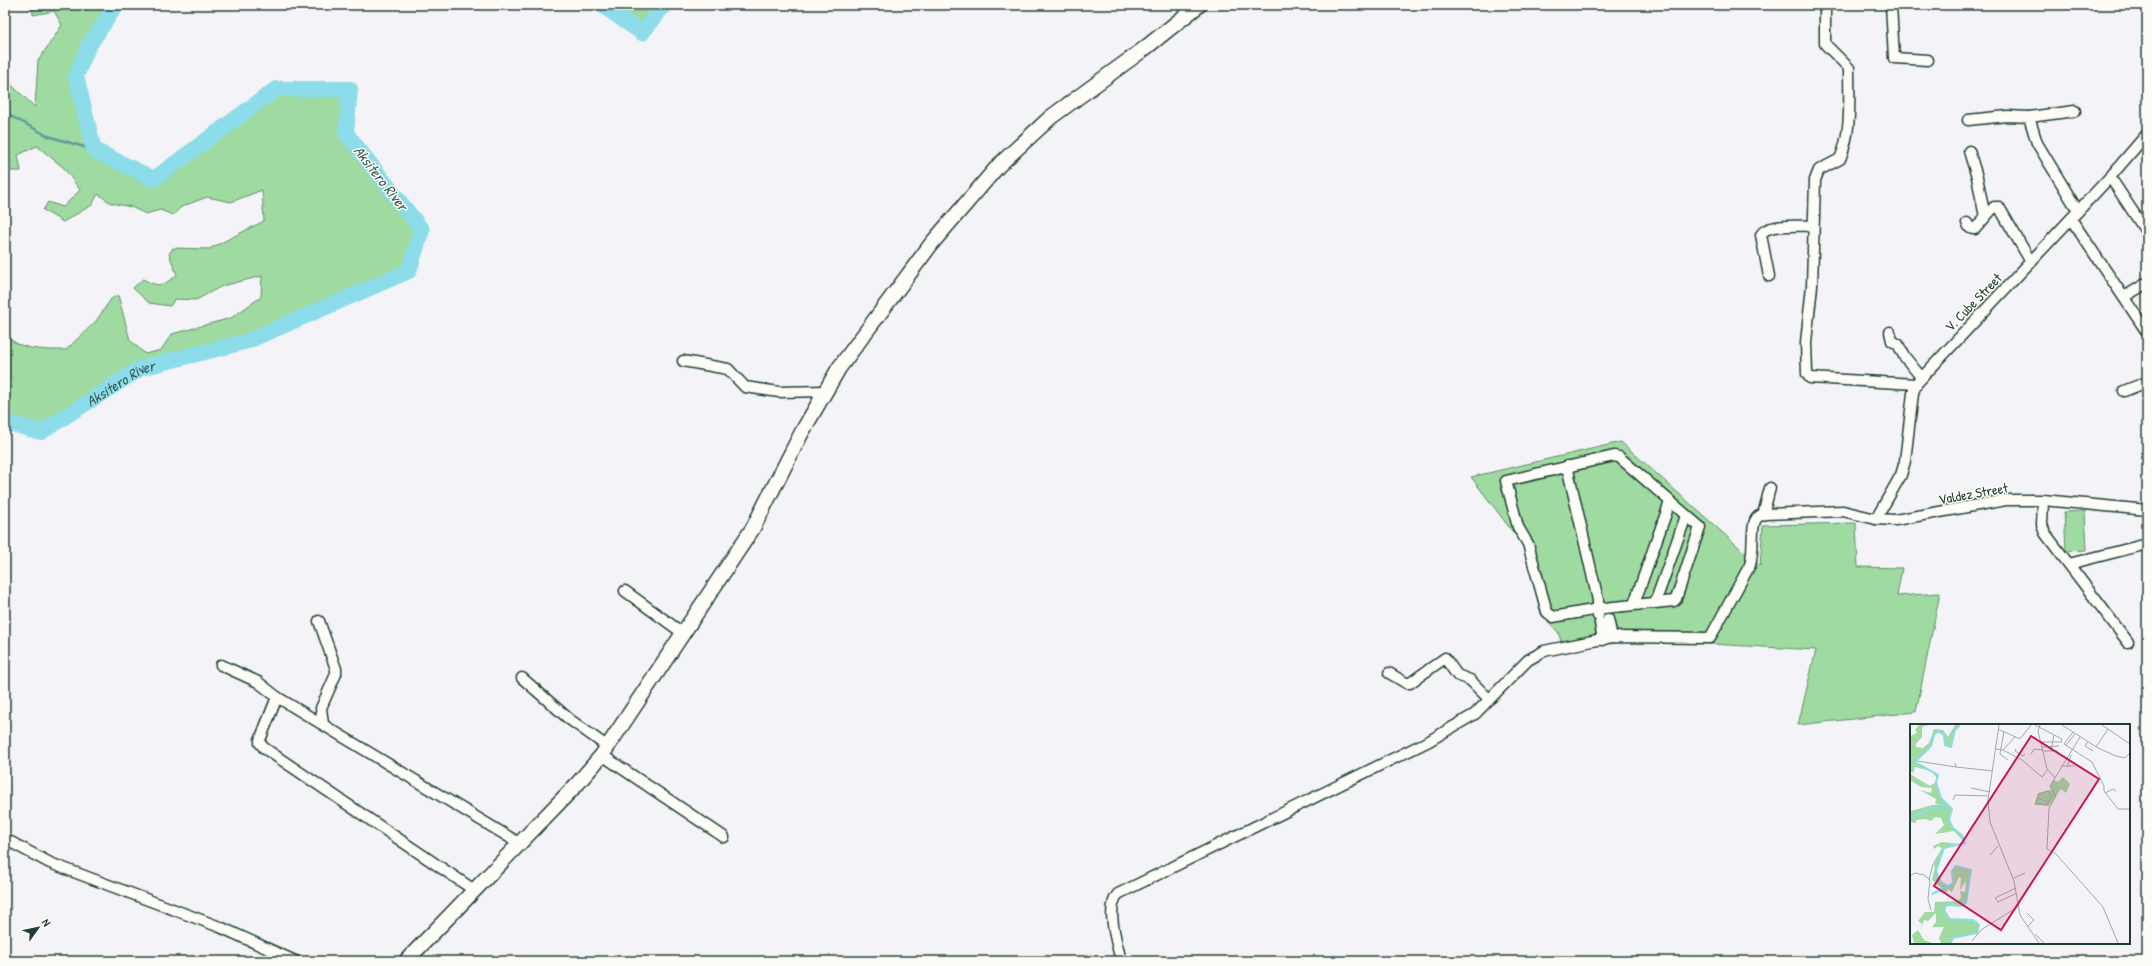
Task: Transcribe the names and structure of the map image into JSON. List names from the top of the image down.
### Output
{
  "streets": {
    "street": ["V. Cube Street", "Valdez Street"]
  },
  "water": ["Aksitero River"],
  "north": "top right"
}
